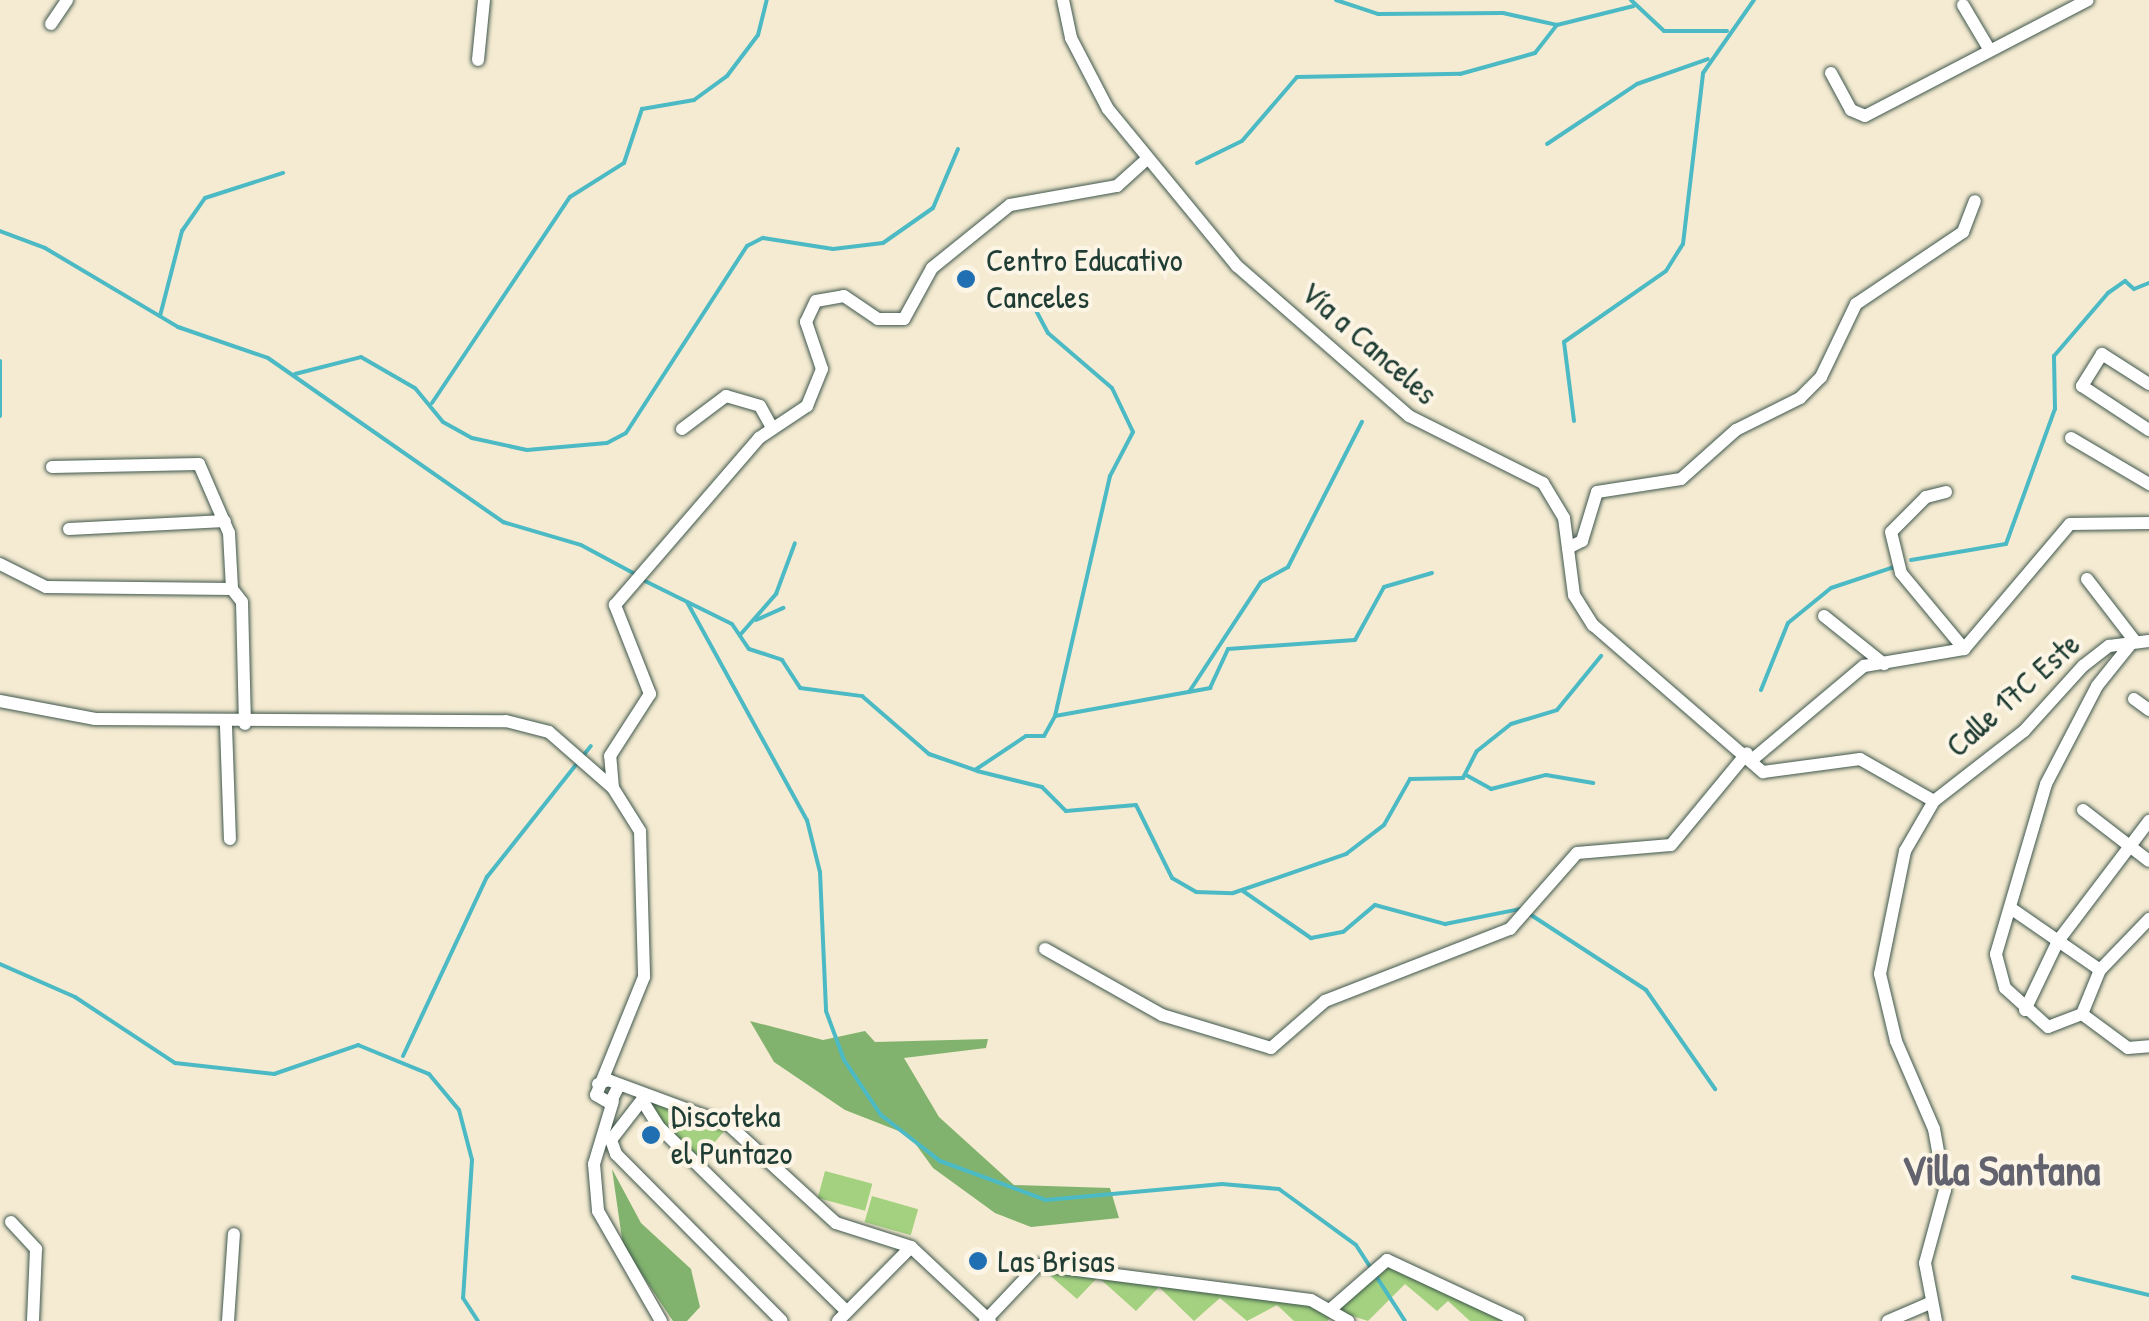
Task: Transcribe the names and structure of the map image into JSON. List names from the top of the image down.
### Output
{
  "streets": {
    "street": ["Vía a Canceles", "Calle 17C Este"]
  },
  "districts": ["Villa Santana"],
  "places": ["Centro Educativo Canceles", "Discoteka el Puntazo", "Las Brisas"]
}
